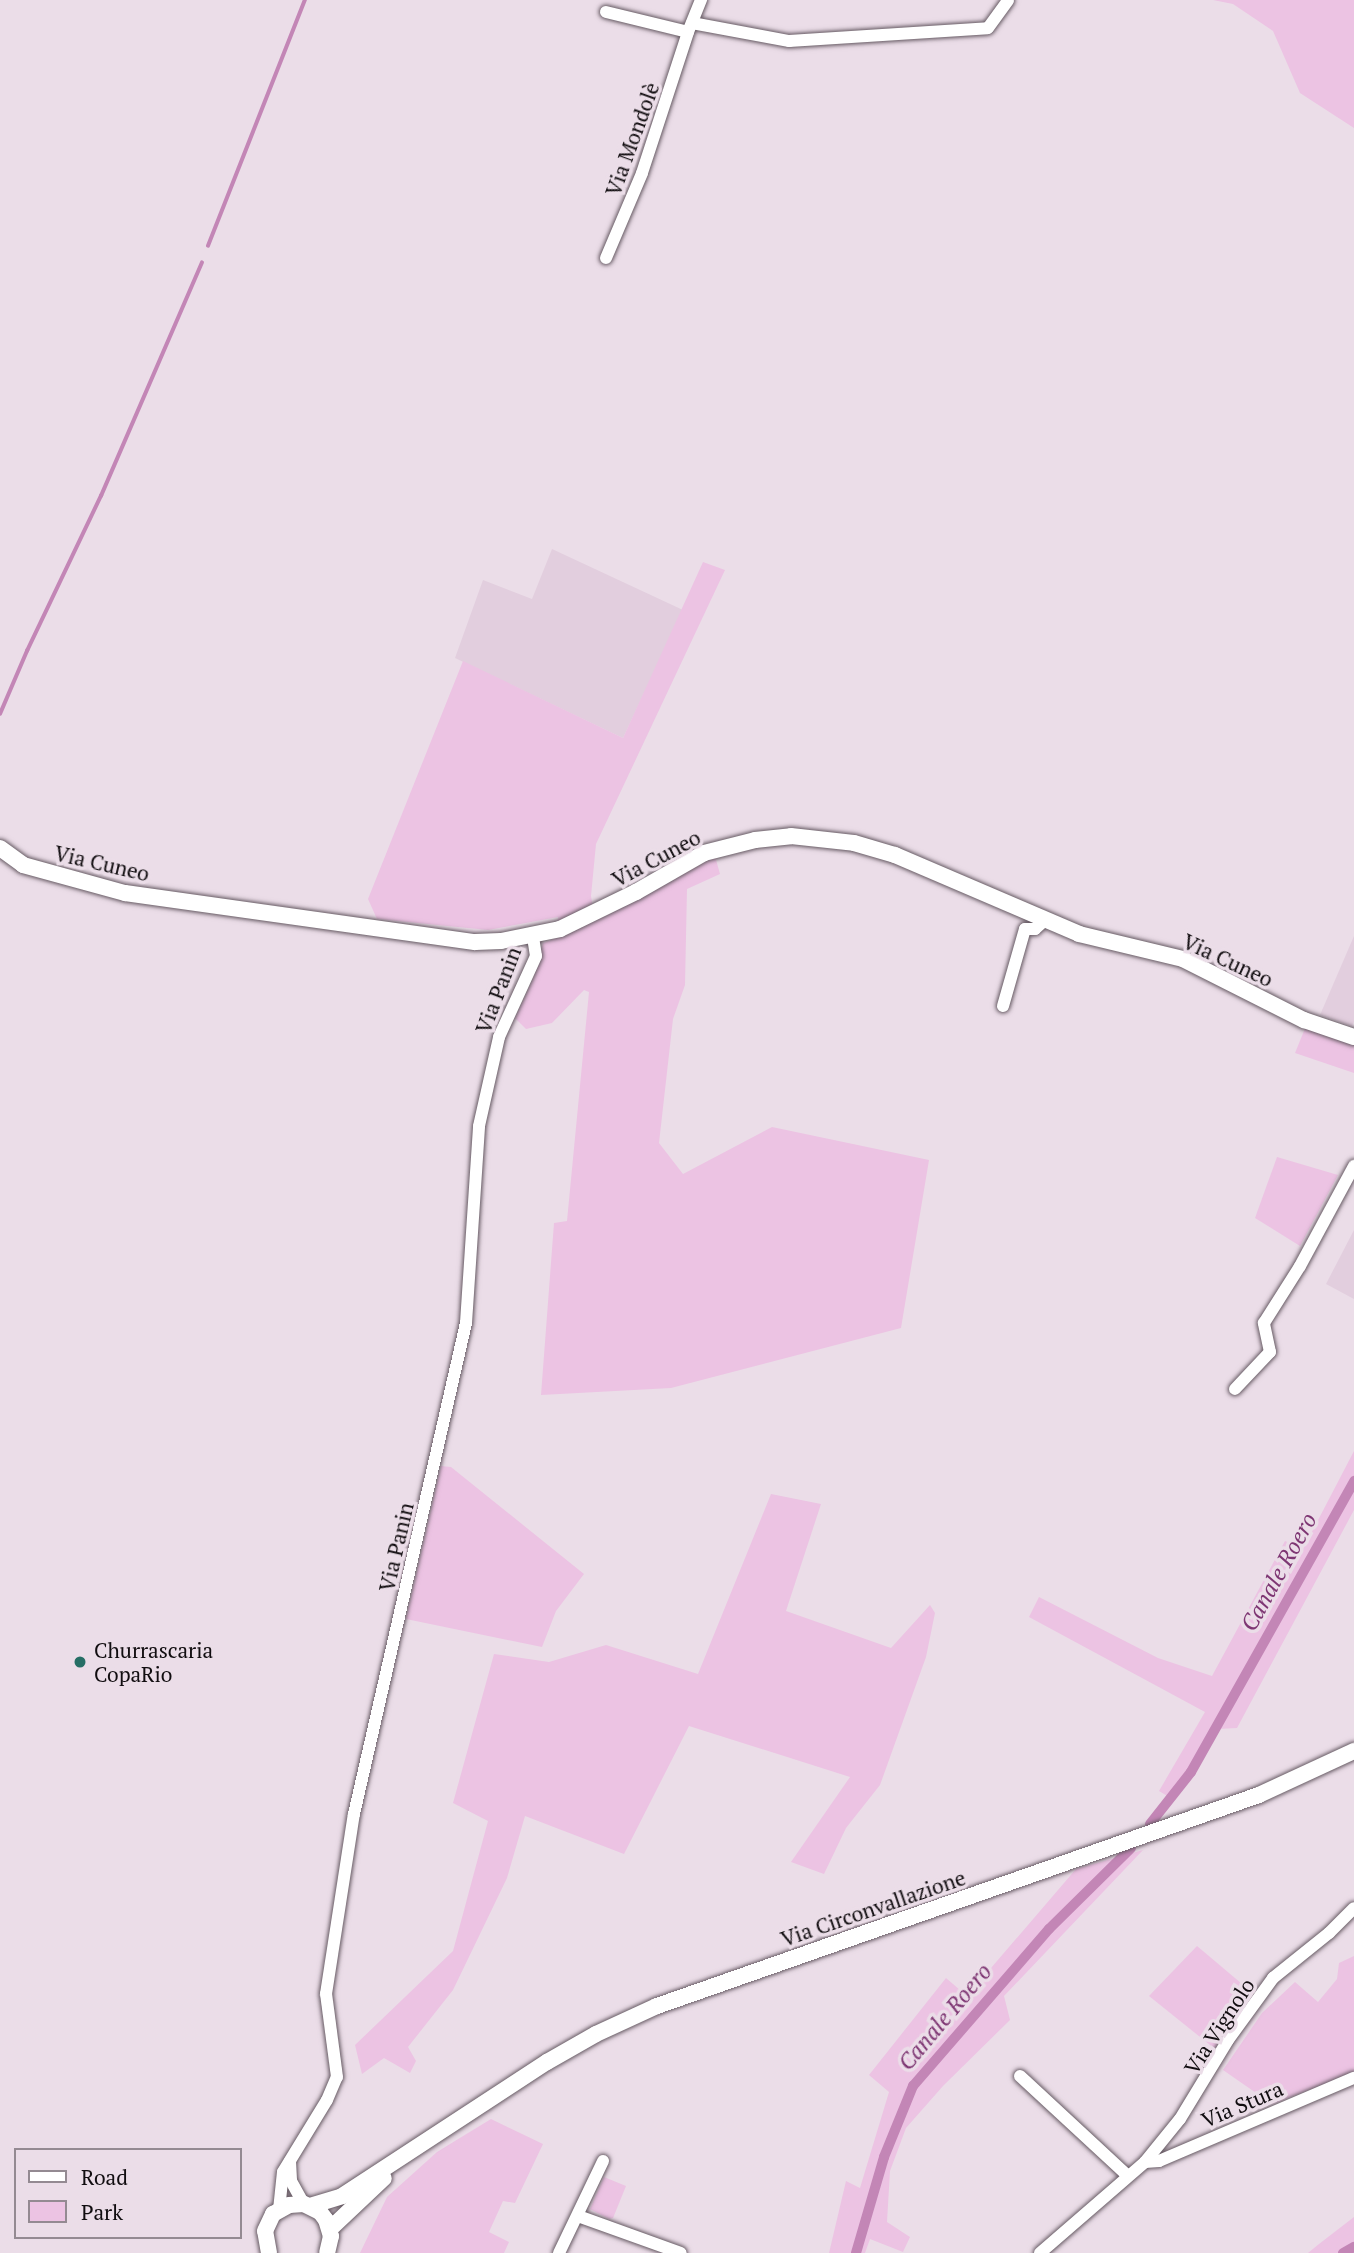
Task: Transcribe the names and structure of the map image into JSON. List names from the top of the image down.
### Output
{
  "streets": {
    "street": [
      "Via Mondolè",
      "Via Cuneo",
      "Via Panin",
      "Via Circonvallazione",
      "Via Vignolo",
      "Via Stura"
    ]
  },
  "crossings": [
    ["Via Cuneo", "Via Panin"],
    ["Via Panin", "Via Circonvallazione"],
    ["Via Vignolo", "Via Stura"]
  ],
  "water": ["Canale Roero"],
  "places": ["Churrascaria CopaRio"],
  "legend": ["Road", "Park"]
}
